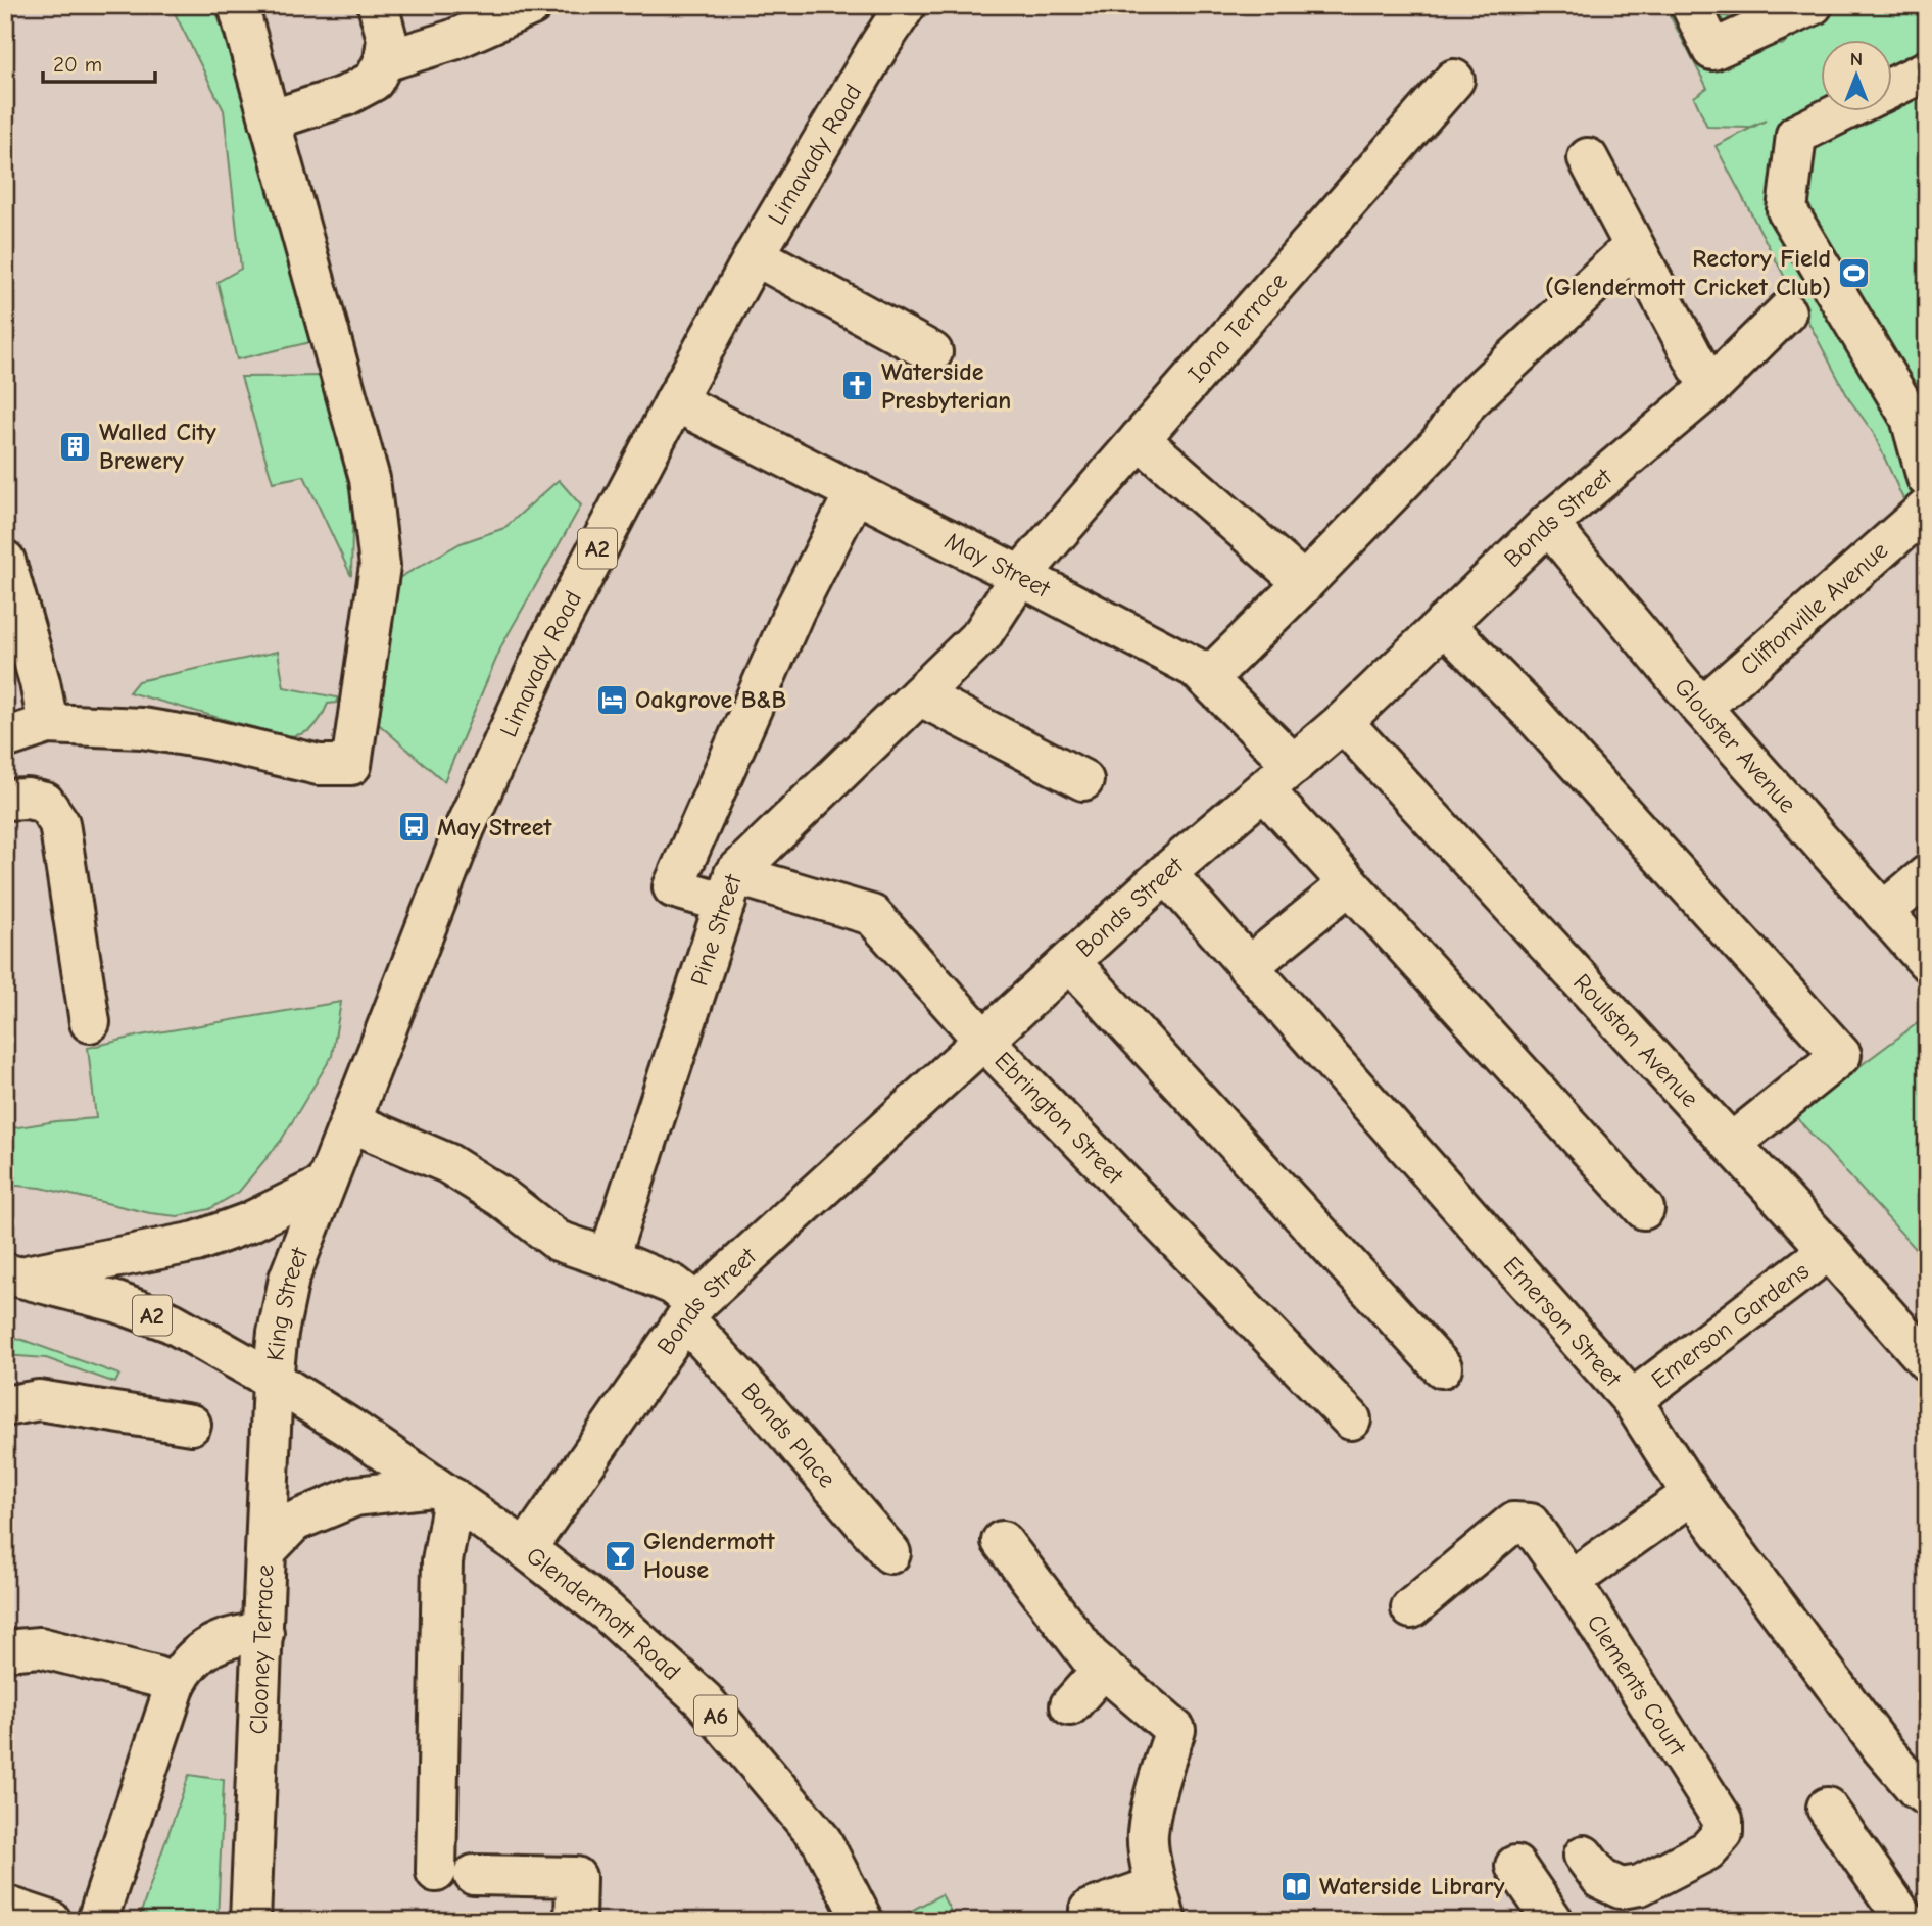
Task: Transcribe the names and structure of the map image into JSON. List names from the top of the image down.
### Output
{
  "streets": {
    "main road": [
      "Limavady Road",
      "Iona Terrace",
      "Bonds Street",
      "A2",
      "May Street",
      "Cliftonville Avenue",
      "Glouster Avenue",
      "Pine Street",
      "Roulston Avenue",
      "Ebrington Street",
      "King Street",
      "Emerson Street",
      "Emerson Gardens",
      "Bonds Place",
      "Glendermott Road",
      "Clooney Terrace",
      "Clements Court",
      "A6"
    ]
  },
  "crossings": [
    ["Limavady Road", "May Street"],
    ["Limavady Road", "King Street"],
    ["Limavady Road", "Bonds Place"],
    ["Iona Terrace", "May Street"],
    ["Iona Terrace", "Pine Street"],
    ["Bonds Street", "May Street"],
    ["Bonds Street", "Glouster Avenue"],
    ["Bonds Street", "Roulston Avenue"],
    ["Bonds Street", "Ebrington Street"],
    ["Bonds Street", "Emerson Street"],
    ["Bonds Street", "Bonds Place"],
    ["Bonds Street", "Glendermott Road"],
    ["May Street", "Pine Street"],
    ["May Street", "Ebrington Street"],
    ["Cliftonville Avenue", "Glouster Avenue"],
    ["Pine Street", "Ebrington Street"],
    ["Pine Street", "Bonds Place"],
    ["Roulston Avenue", "Emerson Gardens"],
    ["King Street", "Bonds Place"],
    ["King Street", "Glendermott Road"],
    ["King Street", "Clooney Terrace"],
    ["Emerson Street", "Emerson Gardens"],
    ["Glendermott Road", "Clooney Terrace"]
  ],
  "places": {
    "sports": ["Rectory Field (Glendermott Cricket Club)"],
    "church": ["Waterside Presbyterian"],
    "building": ["Walled City Brewery"],
    "hotel": ["Oakgrove B&B"],
    "bus stop": ["May Street"],
    "bar": ["Glendermott House"],
    "library": ["Waterside Library"]
  },
  "scale_bar": "20 m",
  "north": "top"
}
